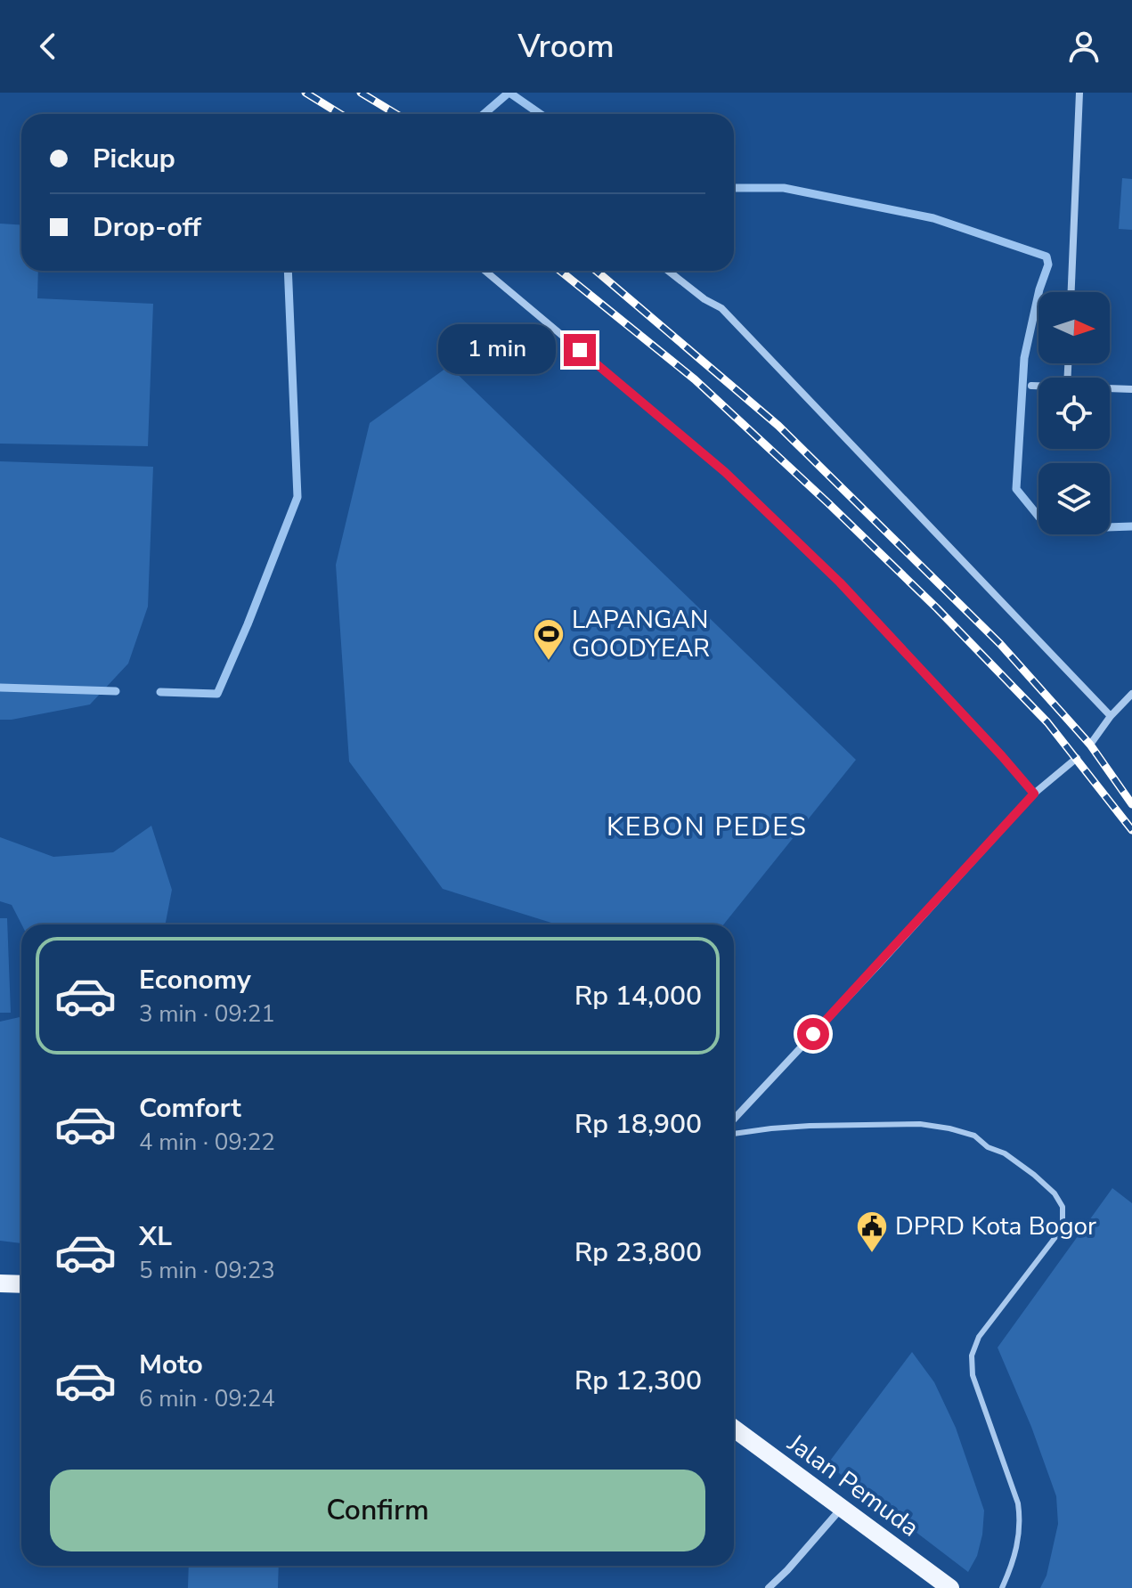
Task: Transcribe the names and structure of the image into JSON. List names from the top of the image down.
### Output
{
  "streets": {
    "main road": ["Jalan Pemuda"]
  },
  "districts": ["KEBON PEDES"],
  "places": {
    "sports": ["LAPANGAN GOODYEAR"],
    "public building": ["DPRD Kota Bogor"]
  },
  "north": "right",
  "page": {
    "header": "Vroom",
    "banner": ["Pickup", "Drop-off"],
    "bubble": "1 min",
    "list": [
      {
        "name": "Economy",
        "note": "3 min · 09:21",
        "value": "Rp 14,000"
      },
      {
        "name": "Comfort",
        "note": "4 min · 09:22",
        "value": "Rp 18,900"
      },
      {
        "name": "XL",
        "note": "5 min · 09:23",
        "value": "Rp 23,800"
      },
      {
        "name": "Moto",
        "note": "6 min · 09:24",
        "value": "Rp 12,300"
      }
    ],
    "buttons": "Confirm"
  }
}
